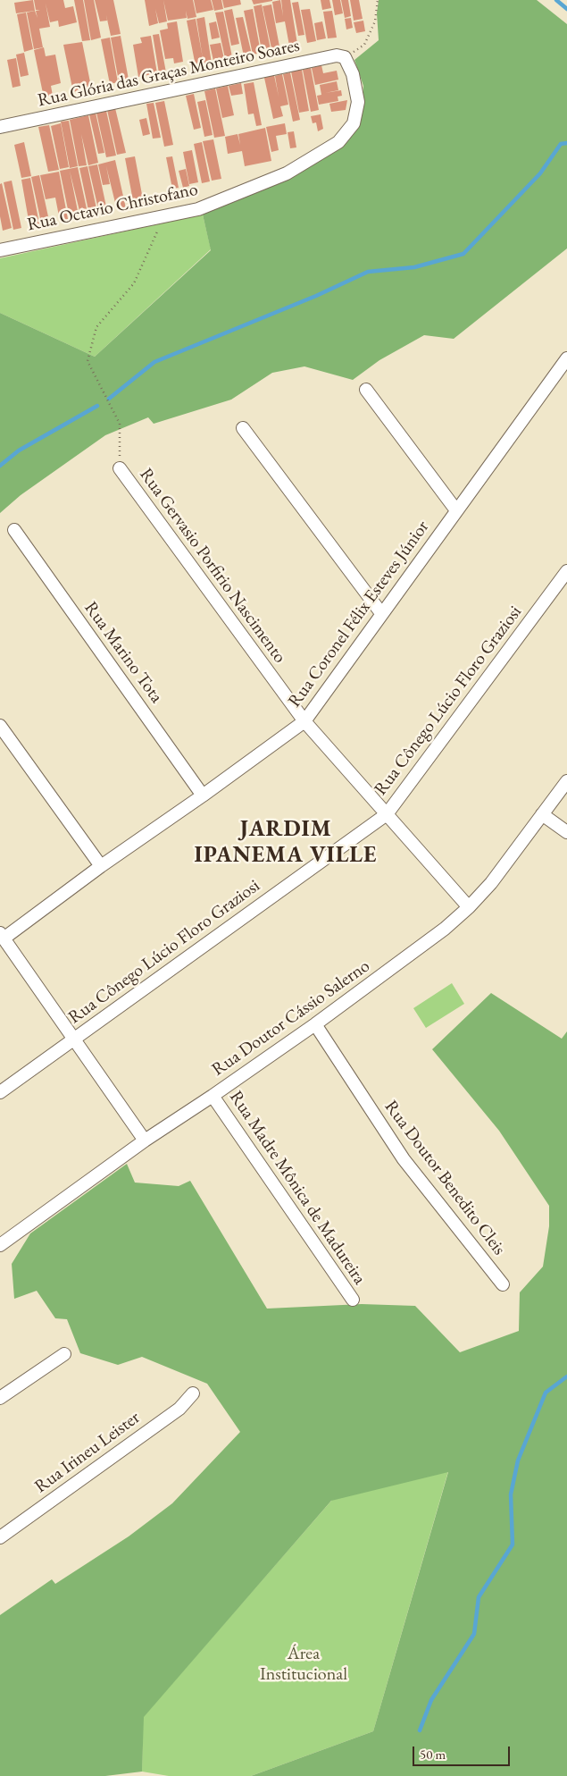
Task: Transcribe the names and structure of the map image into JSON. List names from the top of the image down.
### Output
{
  "streets": {
    "street": [
      "Rua Glória das Graças Monteiro Soares",
      "Rua Octavio Christofano",
      "Rua Gervasio Porfirio Nascimento",
      "Rua Coronel Félix Esteves Júnior",
      "Rua Marino Tota",
      "Rua Cônego Lúcio Floro Graziosi",
      "Rua Doutor Cássio Salerno",
      "Rua Doutor Benedito Cleis",
      "Rua Madre Mônica de Madureira",
      "Rua Irineu Leister"
    ]
  },
  "crossings": [
    ["Rua Glória das Graças Monteiro Soares", "Rua Octavio Christofano"],
    ["Rua Gervasio Porfirio Nascimento", "Rua Coronel Félix Esteves Júnior"],
    ["Rua Gervasio Porfirio Nascimento", "Rua Cônego Lúcio Floro Graziosi"],
    ["Rua Gervasio Porfirio Nascimento", "Rua Doutor Cássio Salerno"],
    ["Rua Coronel Félix Esteves Júnior", "Rua Marino Tota"],
    ["Rua Doutor Cássio Salerno", "Rua Doutor Benedito Cleis"],
    ["Rua Doutor Cássio Salerno", "Rua Madre Mônica de Madureira"]
  ],
  "districts": ["JARDIM IPANEMA VILLE"],
  "parks": ["Área Institucional"],
  "scale_bar": "50 m"
}
